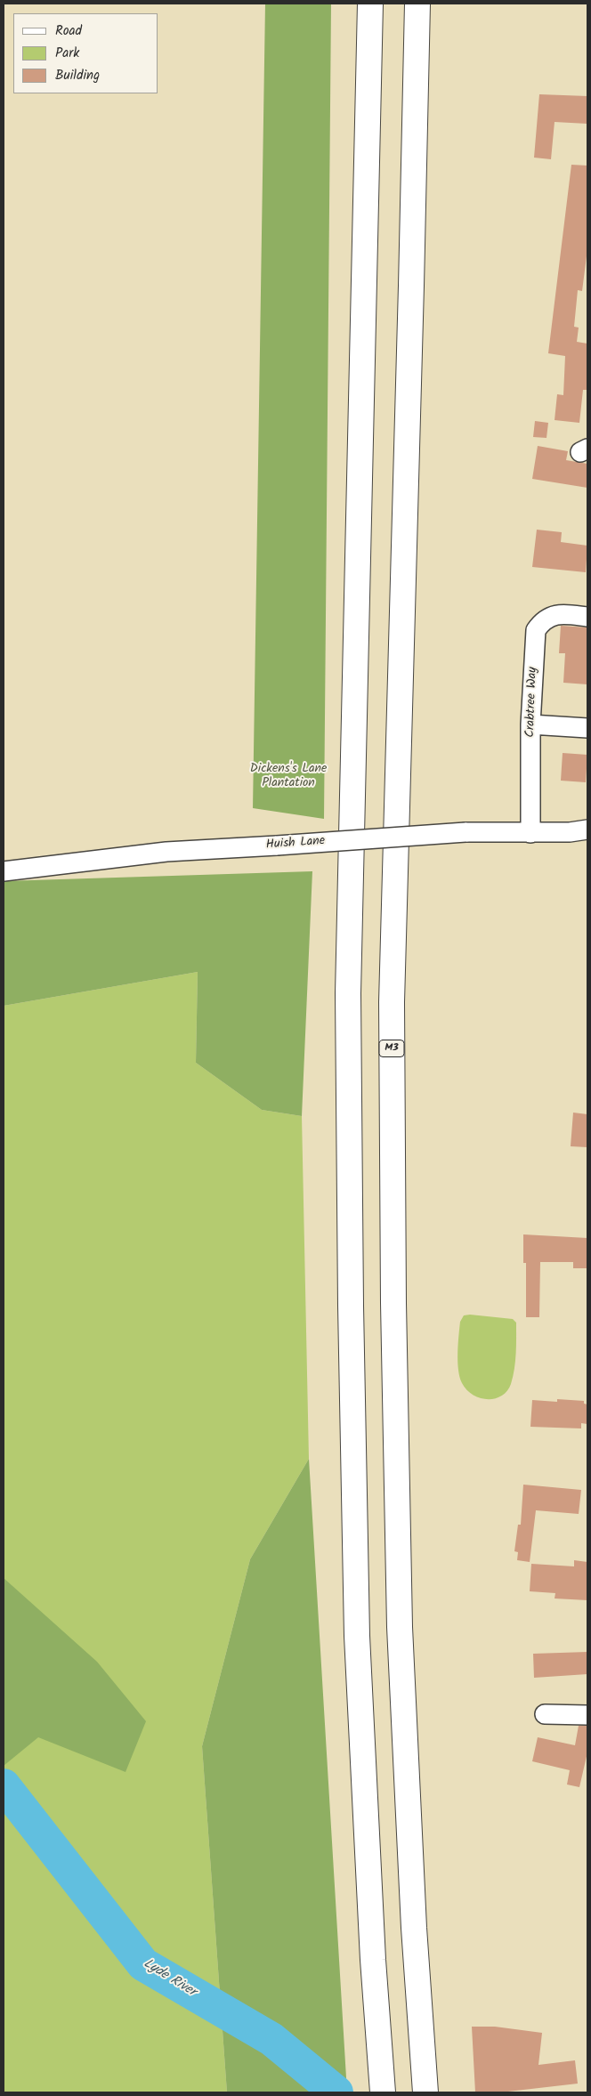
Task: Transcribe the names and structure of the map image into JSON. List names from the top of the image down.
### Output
{
  "streets": {
    "highway": ["M3"],
    "street": ["Crabtree Way", "Huish Lane"]
  },
  "crossings": [
    ["Crabtree Way", "Huish Lane"]
  ],
  "water": ["Lyde River"],
  "parks": ["Dickens's Lane Plantation"],
  "legend": ["Road", "Park", "Building"]
}
